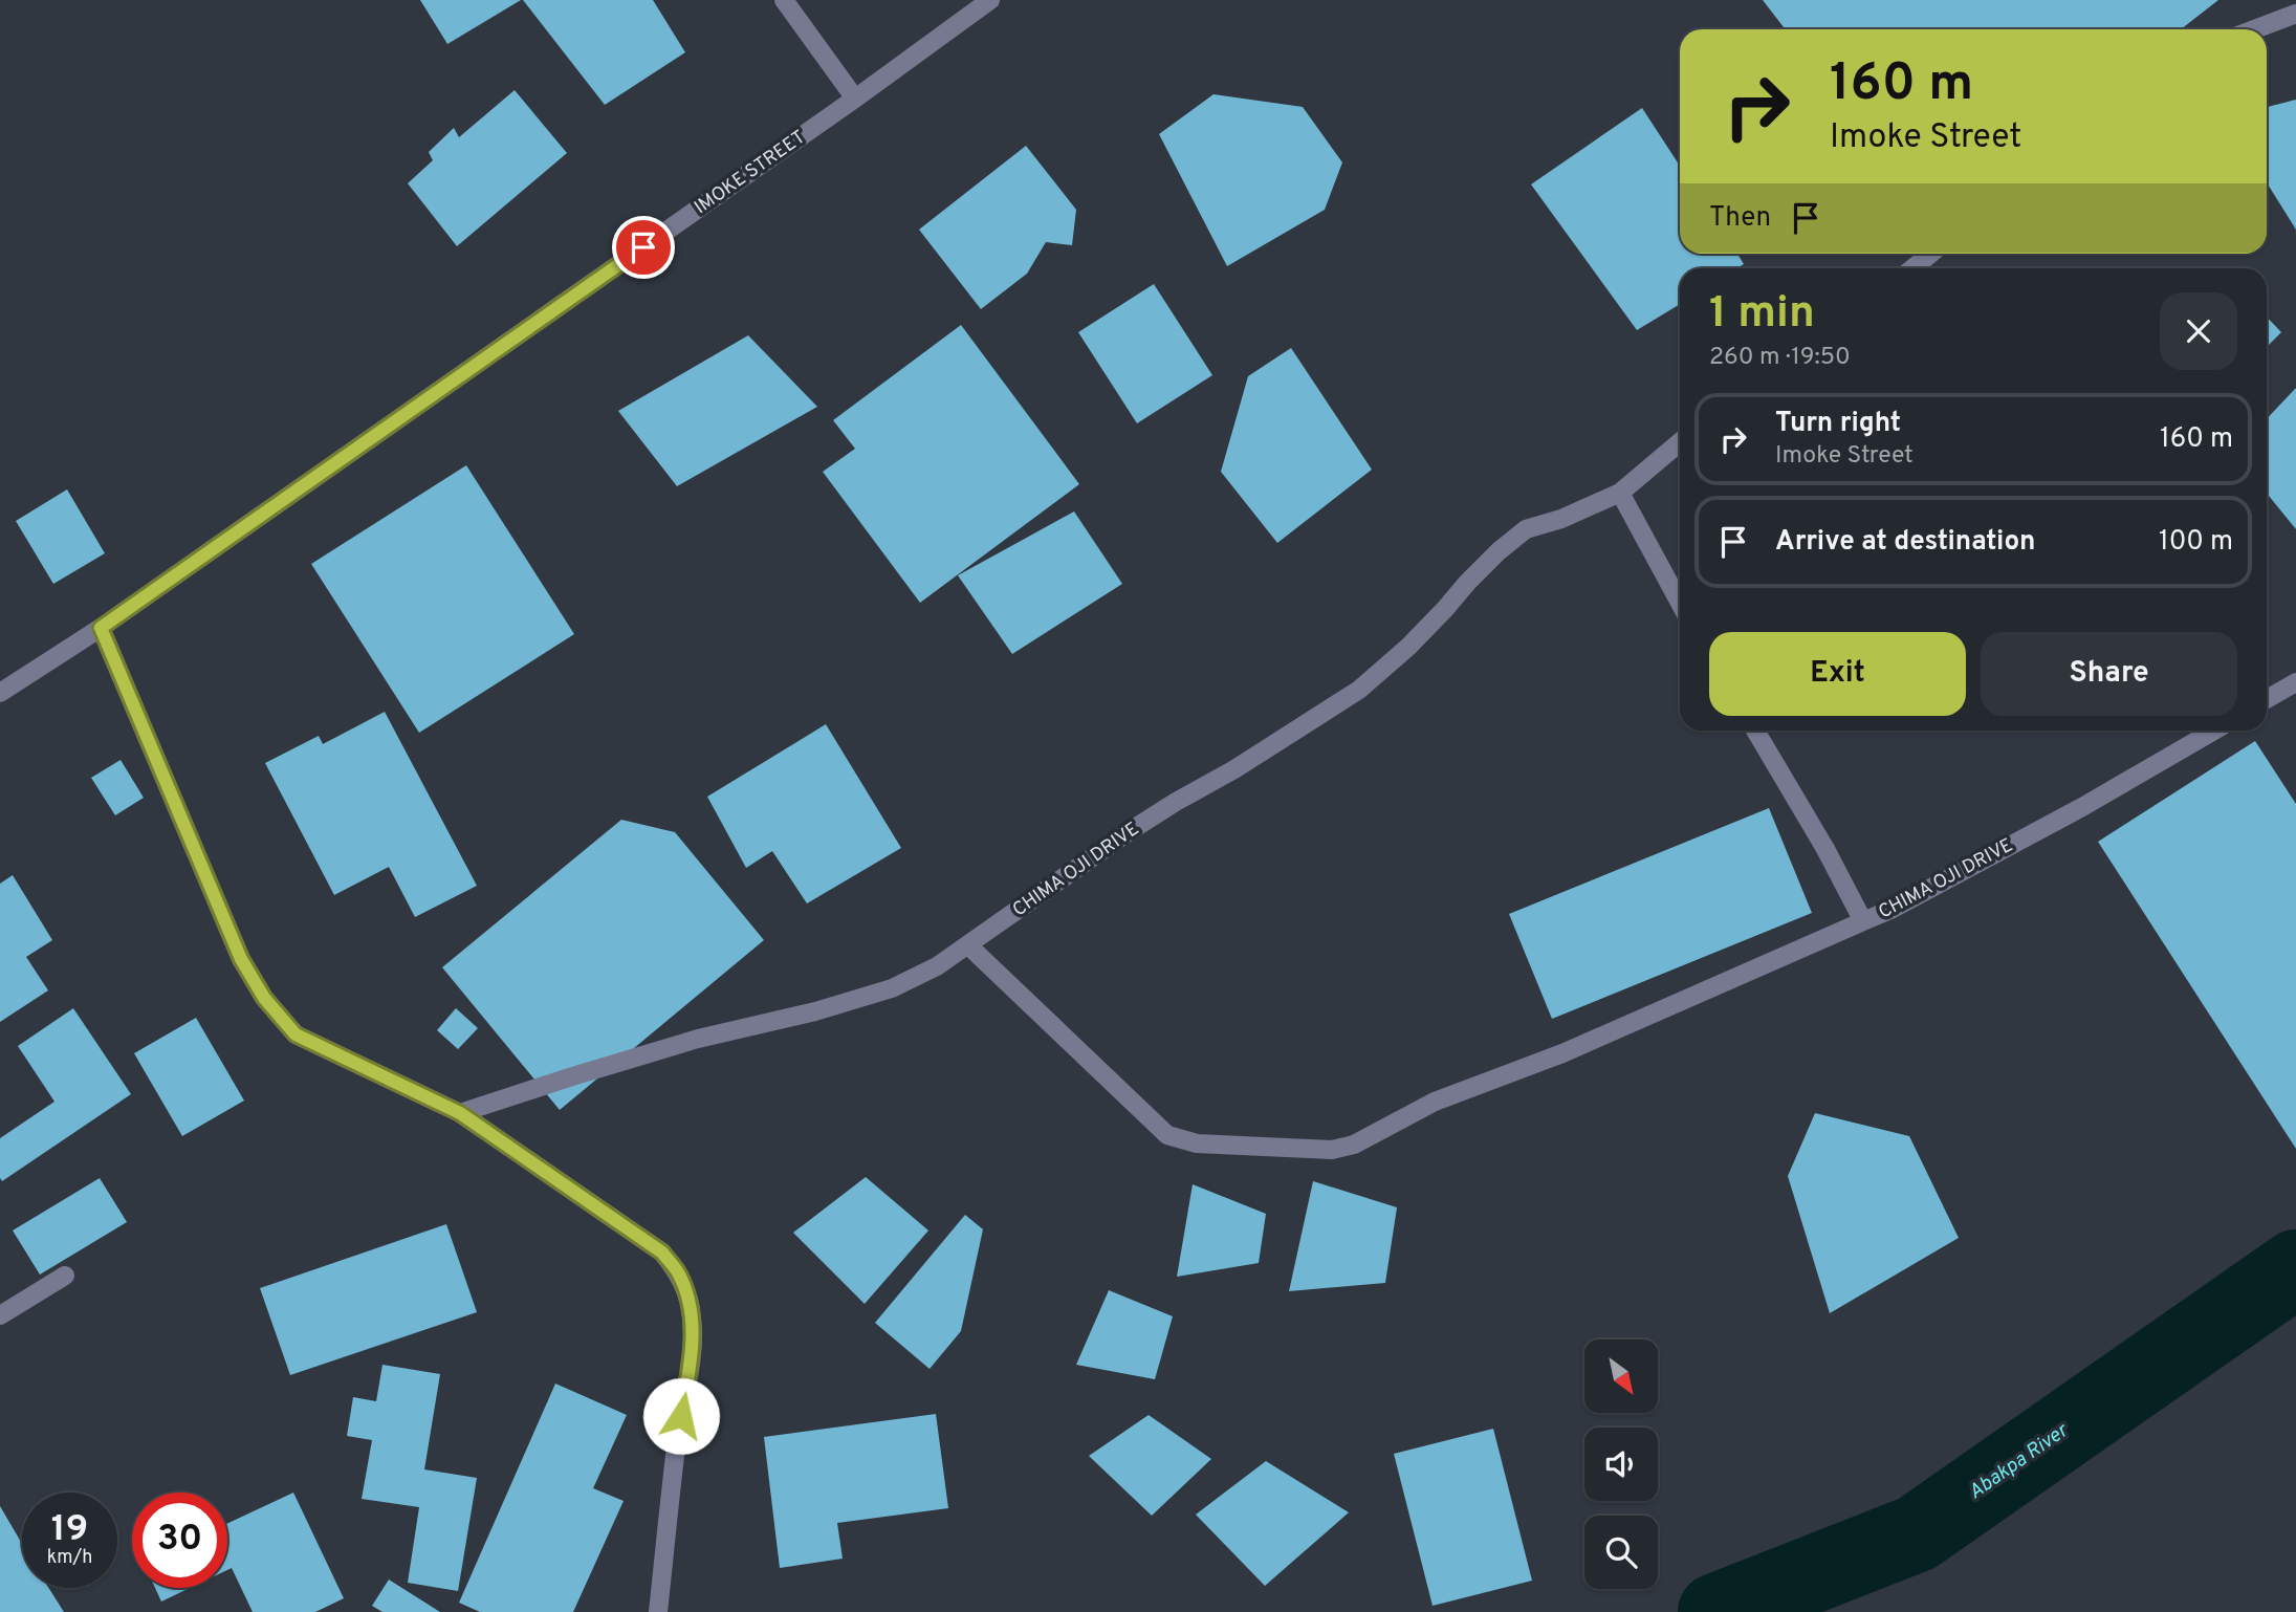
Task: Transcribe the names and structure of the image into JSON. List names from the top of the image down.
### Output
{
  "streets": {
    "street": ["IMOKE STREET", "CHIMA OJI DRIVE"]
  },
  "water": ["Abakpa River"],
  "north": "bottom right",
  "page": {
    "turn": ["160 m", "Imoke Street"],
    "then": "Then",
    "heading": ["1 min", "260 m · 19:50"],
    "list": [
      {
        "name": "Turn right",
        "note": "Imoke Street",
        "value": "160 m"
      },
      {
        "name": "Arrive at destination",
        "value": "100 m"
      }
    ],
    "buttons": ["Exit", "Share"],
    "speed": "19 km/h",
    "limit": "30"
  }
}
